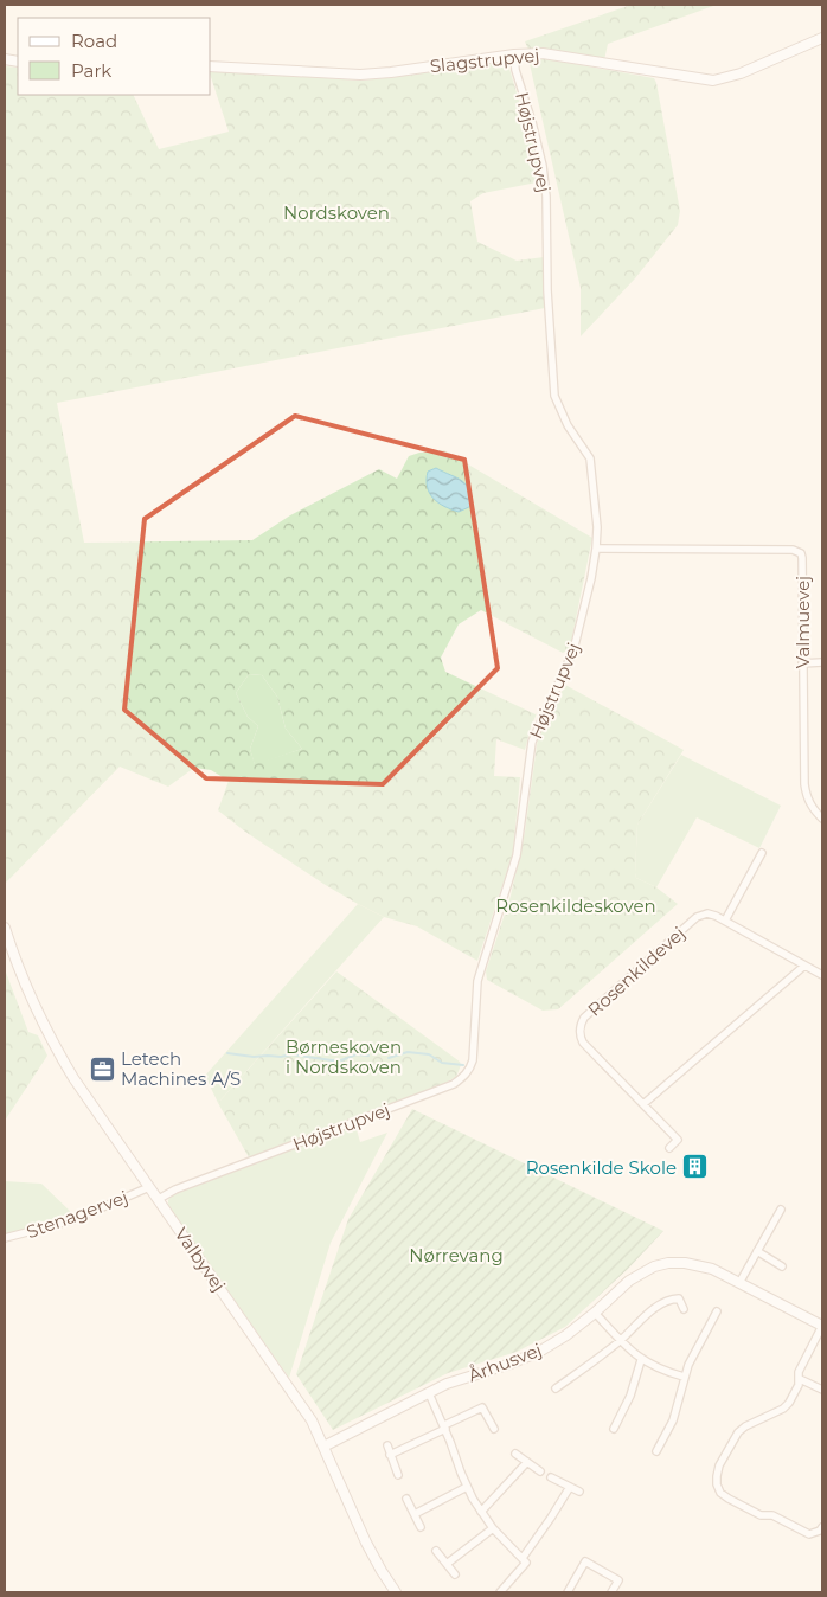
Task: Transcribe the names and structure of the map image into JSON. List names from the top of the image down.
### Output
{
  "streets": {
    "street": [
      "Slagstrupvej",
      "Højstrupvej",
      "Valmuevej",
      "Rosenkildevej",
      "Stenagervej",
      "Valbyvej",
      "Århusvej"
    ]
  },
  "crossings": [
    ["Slagstrupvej", "Højstrupvej"],
    ["Højstrupvej", "Valmuevej"],
    ["Højstrupvej", "Valbyvej"],
    ["Stenagervej", "Valbyvej"],
    ["Valbyvej", "Århusvej"]
  ],
  "parks": [
    "Nordskoven",
    "Rosenkildeskoven",
    "Børneskoven i Nordskoven",
    "Nørrevang"
  ],
  "places": {
    "office": ["Letech Machines A/S"],
    "building": ["Rosenkilde Skole"]
  },
  "legend": ["Road", "Park"]
}
